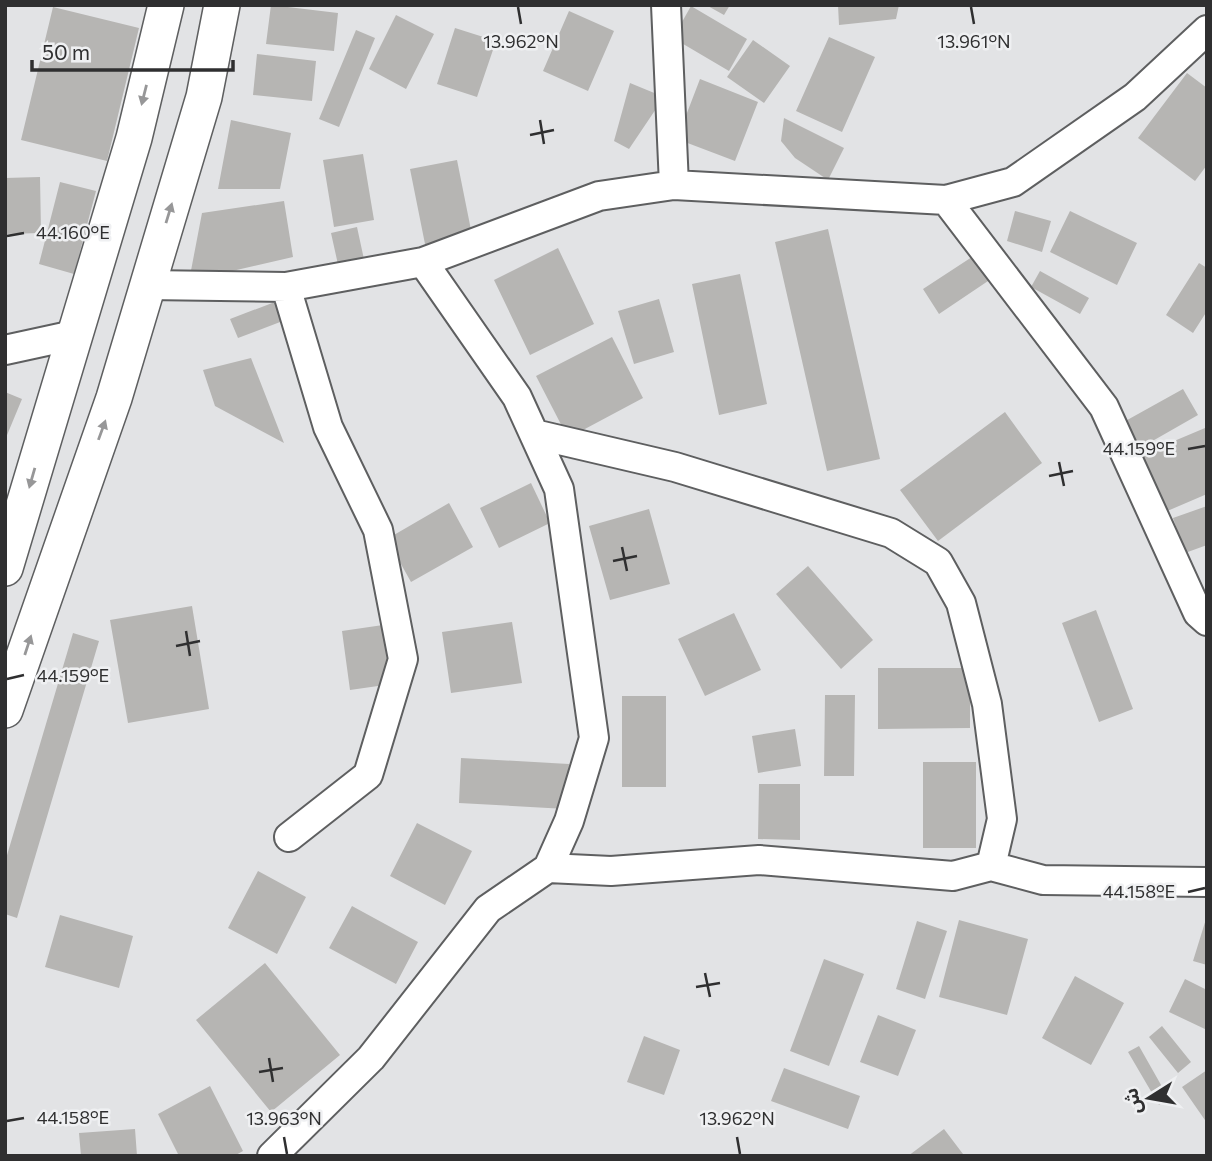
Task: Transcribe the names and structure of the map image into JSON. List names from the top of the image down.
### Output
{
  "scale_bar": "50 m",
  "north": "left",
  "coordinates": [
    "13.962°N",
    "13.961°N",
    "44.160°E",
    "44.159°E",
    "44.158°E",
    "13.963°N"
  ]
}
